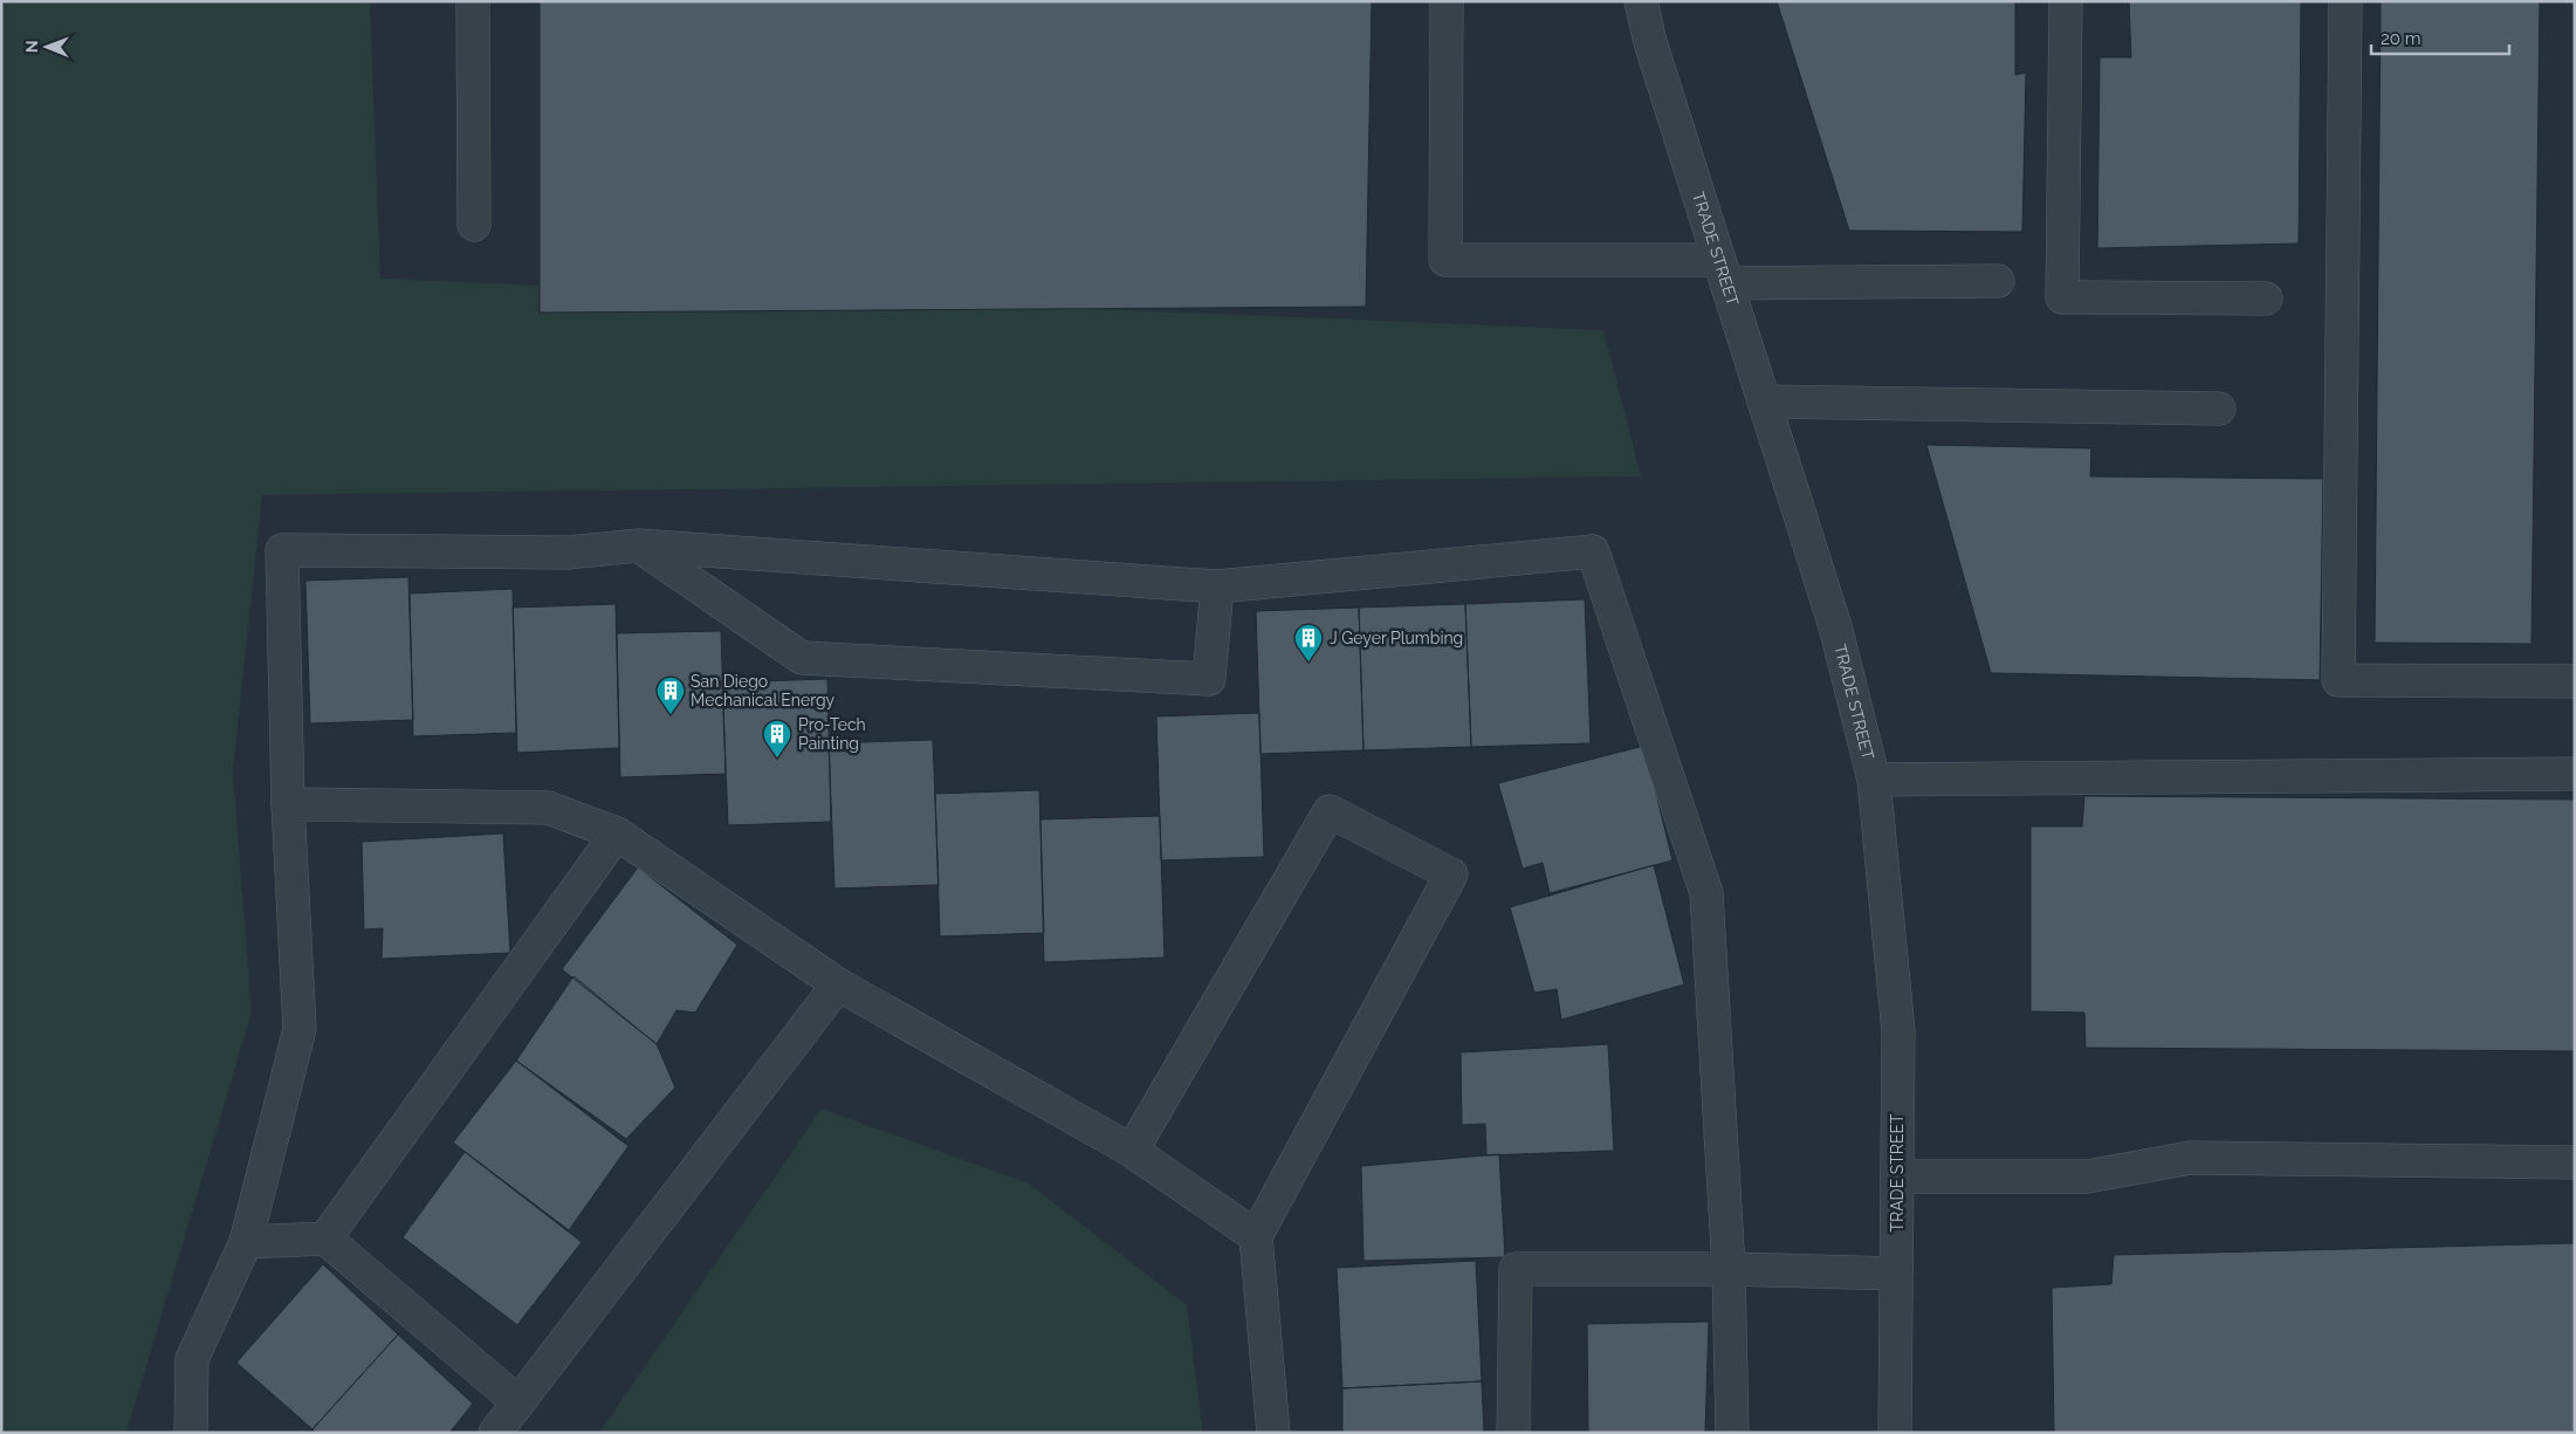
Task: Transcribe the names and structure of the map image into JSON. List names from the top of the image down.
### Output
{
  "streets": {
    "street": ["TRADE STREET"]
  },
  "places": {
    "building": ["J Geyer Plumbing", "San Diego Mechanical Energy", "Pro-Tech Painting"]
  },
  "scale_bar": "20 m",
  "north": "left"
}
